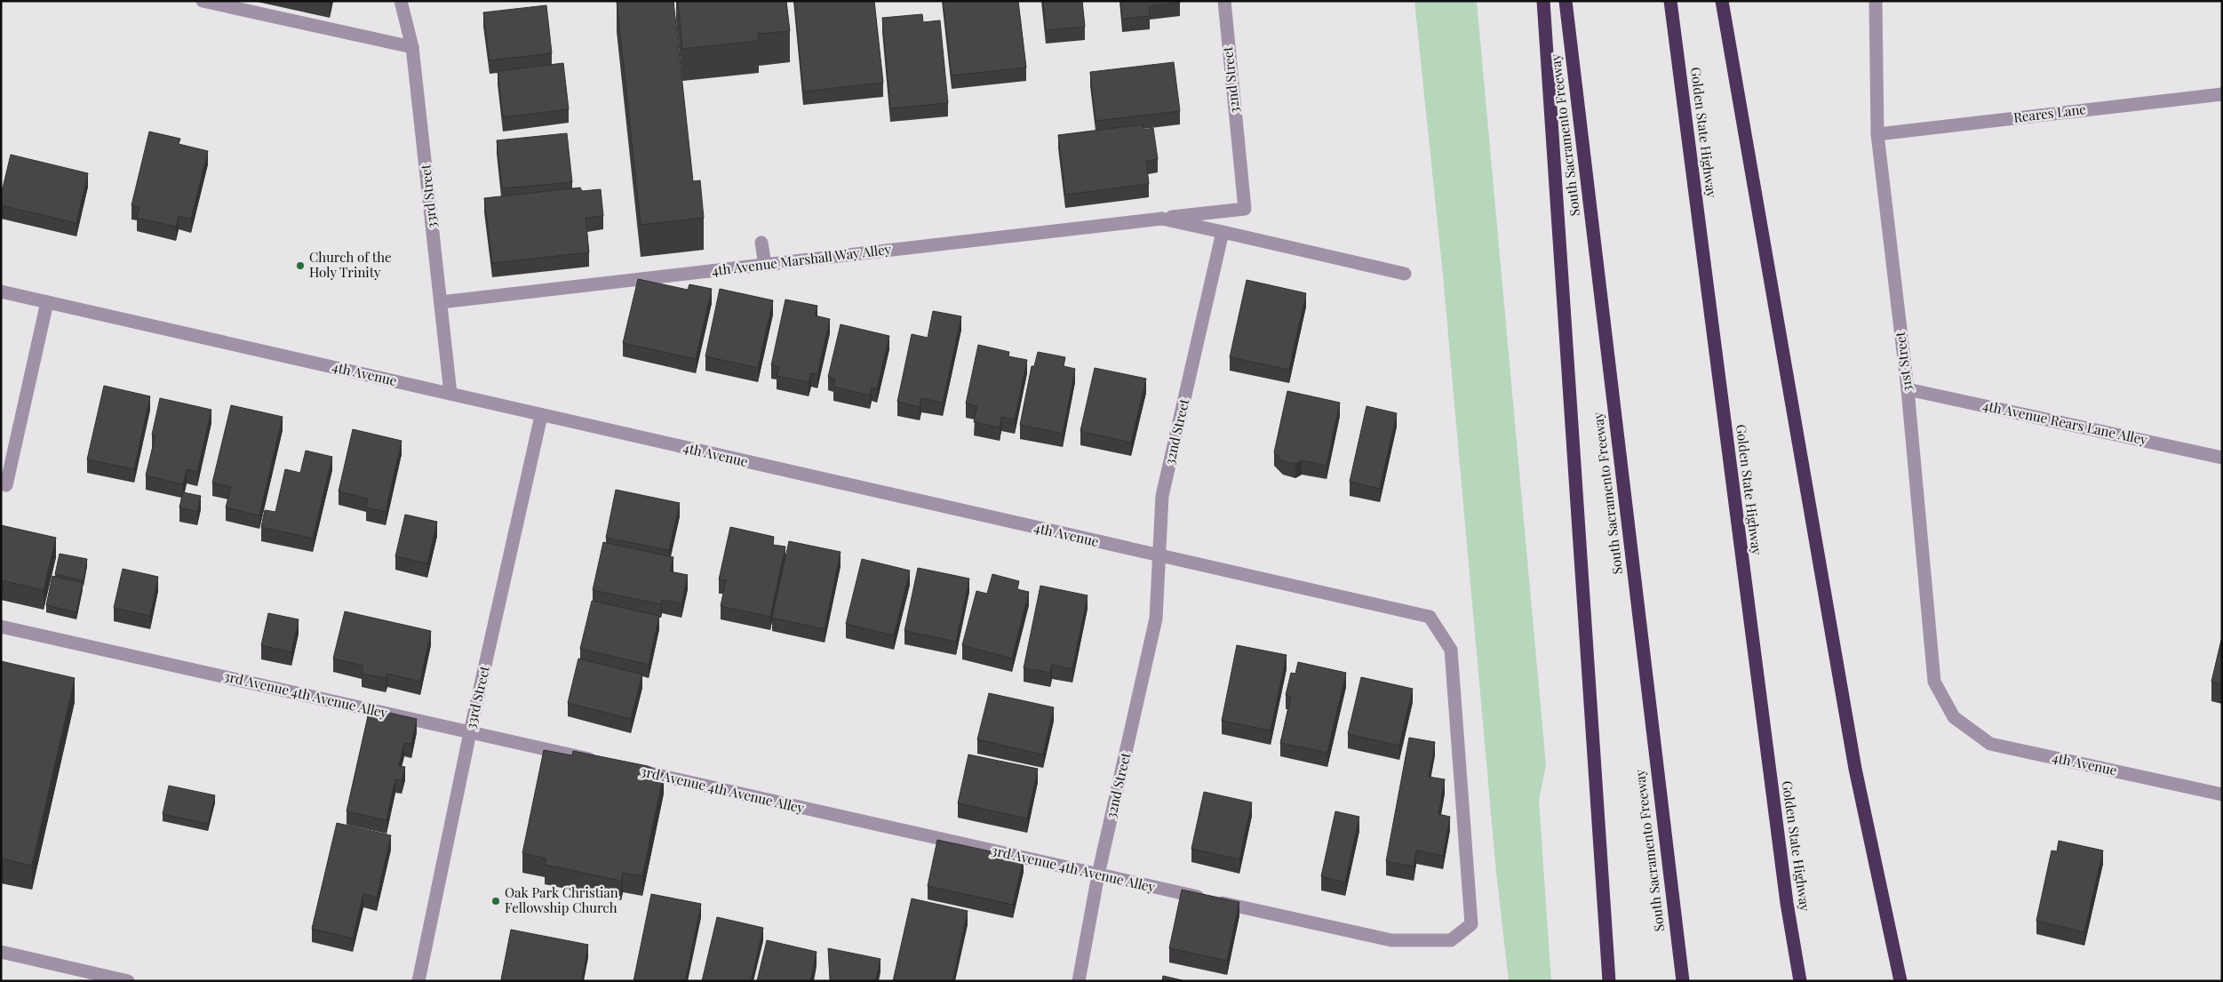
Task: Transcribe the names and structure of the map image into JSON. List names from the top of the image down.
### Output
{
  "streets": {
    "highway": ["Golden State Highway", "South Sacramento Freeway"],
    "street": [
      "32nd Street",
      "Reares Lane",
      "33rd Street",
      "4th Avenue Marshall Way Alley",
      "31st Street",
      "4th Avenue",
      "4th Avenue Rears Lane Alley",
      "3rd Avenue 4th Avenue Alley"
    ]
  },
  "crossings": [
    ["32nd Street", "4th Avenue Marshall Way Alley"],
    ["32nd Street", "4th Avenue"],
    ["32nd Street", "3rd Avenue 4th Avenue Alley"],
    ["Reares Lane", "31st Street"],
    ["33rd Street", "4th Avenue Marshall Way Alley"],
    ["33rd Street", "4th Avenue"],
    ["33rd Street", "3rd Avenue 4th Avenue Alley"],
    ["31st Street", "4th Avenue"],
    ["31st Street", "4th Avenue Rears Lane Alley"],
    ["4th Avenue", "3rd Avenue 4th Avenue Alley"]
  ],
  "places": ["Church of the Holy Trinity", "Oak Park Christian Fellowship Church"]
}
